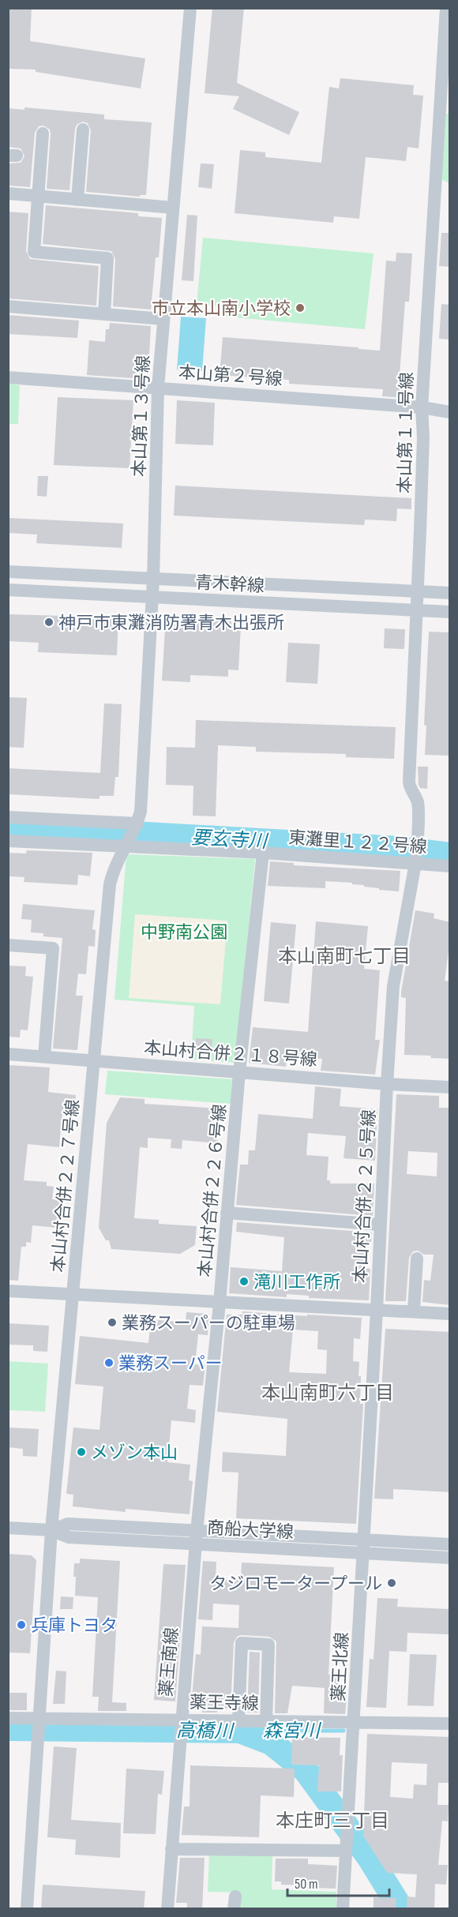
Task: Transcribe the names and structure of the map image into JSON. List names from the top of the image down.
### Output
{
  "streets": {
    "street": [
      "本山第２号線",
      "本山第１３号線",
      "本山第１１号線",
      "青木幹線",
      "東灘里１２２号線",
      "本山村合併２１８号線",
      "本山村合併２２７号線",
      "本山村合併２２６号線",
      "本山村合併２２５号線",
      "商船大学線",
      "薬王南線",
      "薬王北線",
      "薬王寺線"
    ]
  },
  "crossings": [
    ["本山第２号線", "本山第１３号線"],
    ["本山第２号線", "本山第１１号線"],
    ["本山第１３号線", "青木幹線"],
    ["本山第１３号線", "東灘里１２２号線"],
    ["本山第１３号線", "本山村合併２２７号線"],
    ["本山第１１号線", "青木幹線"],
    ["本山第１１号線", "東灘里１２２号線"],
    ["本山第１１号線", "本山村合併２２５号線"],
    ["東灘里１２２号線", "本山村合併２２７号線"],
    ["東灘里１２２号線", "本山村合併２２６号線"],
    ["東灘里１２２号線", "本山村合併２２５号線"],
    ["本山村合併２１８号線", "本山村合併２２７号線"],
    ["本山村合併２１８号線", "本山村合併２２６号線"],
    ["本山村合併２１８号線", "本山村合併２２５号線"],
    ["本山村合併２２７号線", "商船大学線"],
    ["本山村合併２２７号線", "薬王寺線"],
    ["本山村合併２２６号線", "商船大学線"],
    ["本山村合併２２６号線", "薬王南線"],
    ["本山村合併２２５号線", "商船大学線"],
    ["本山村合併２２５号線", "薬王北線"],
    ["商船大学線", "薬王南線"],
    ["商船大学線", "薬王北線"],
    ["薬王南線", "薬王寺線"],
    ["薬王北線", "薬王寺線"]
  ],
  "districts": ["本山南町七丁目", "本山南町六丁目", "本庄町三丁目"],
  "water": ["要玄寺川", "高橋川", "森宮川"],
  "parks": ["中野南公園"],
  "places": [
    "市立本山南小学校",
    "神戸市東灘消防署青木出張所",
    "滝川工作所",
    "業務スーパーの駐車場",
    "業務スーパー",
    "メゾン本山",
    "タジロモータープール",
    "兵庫トヨタ"
  ],
  "scale_bar": "50 m"
}
